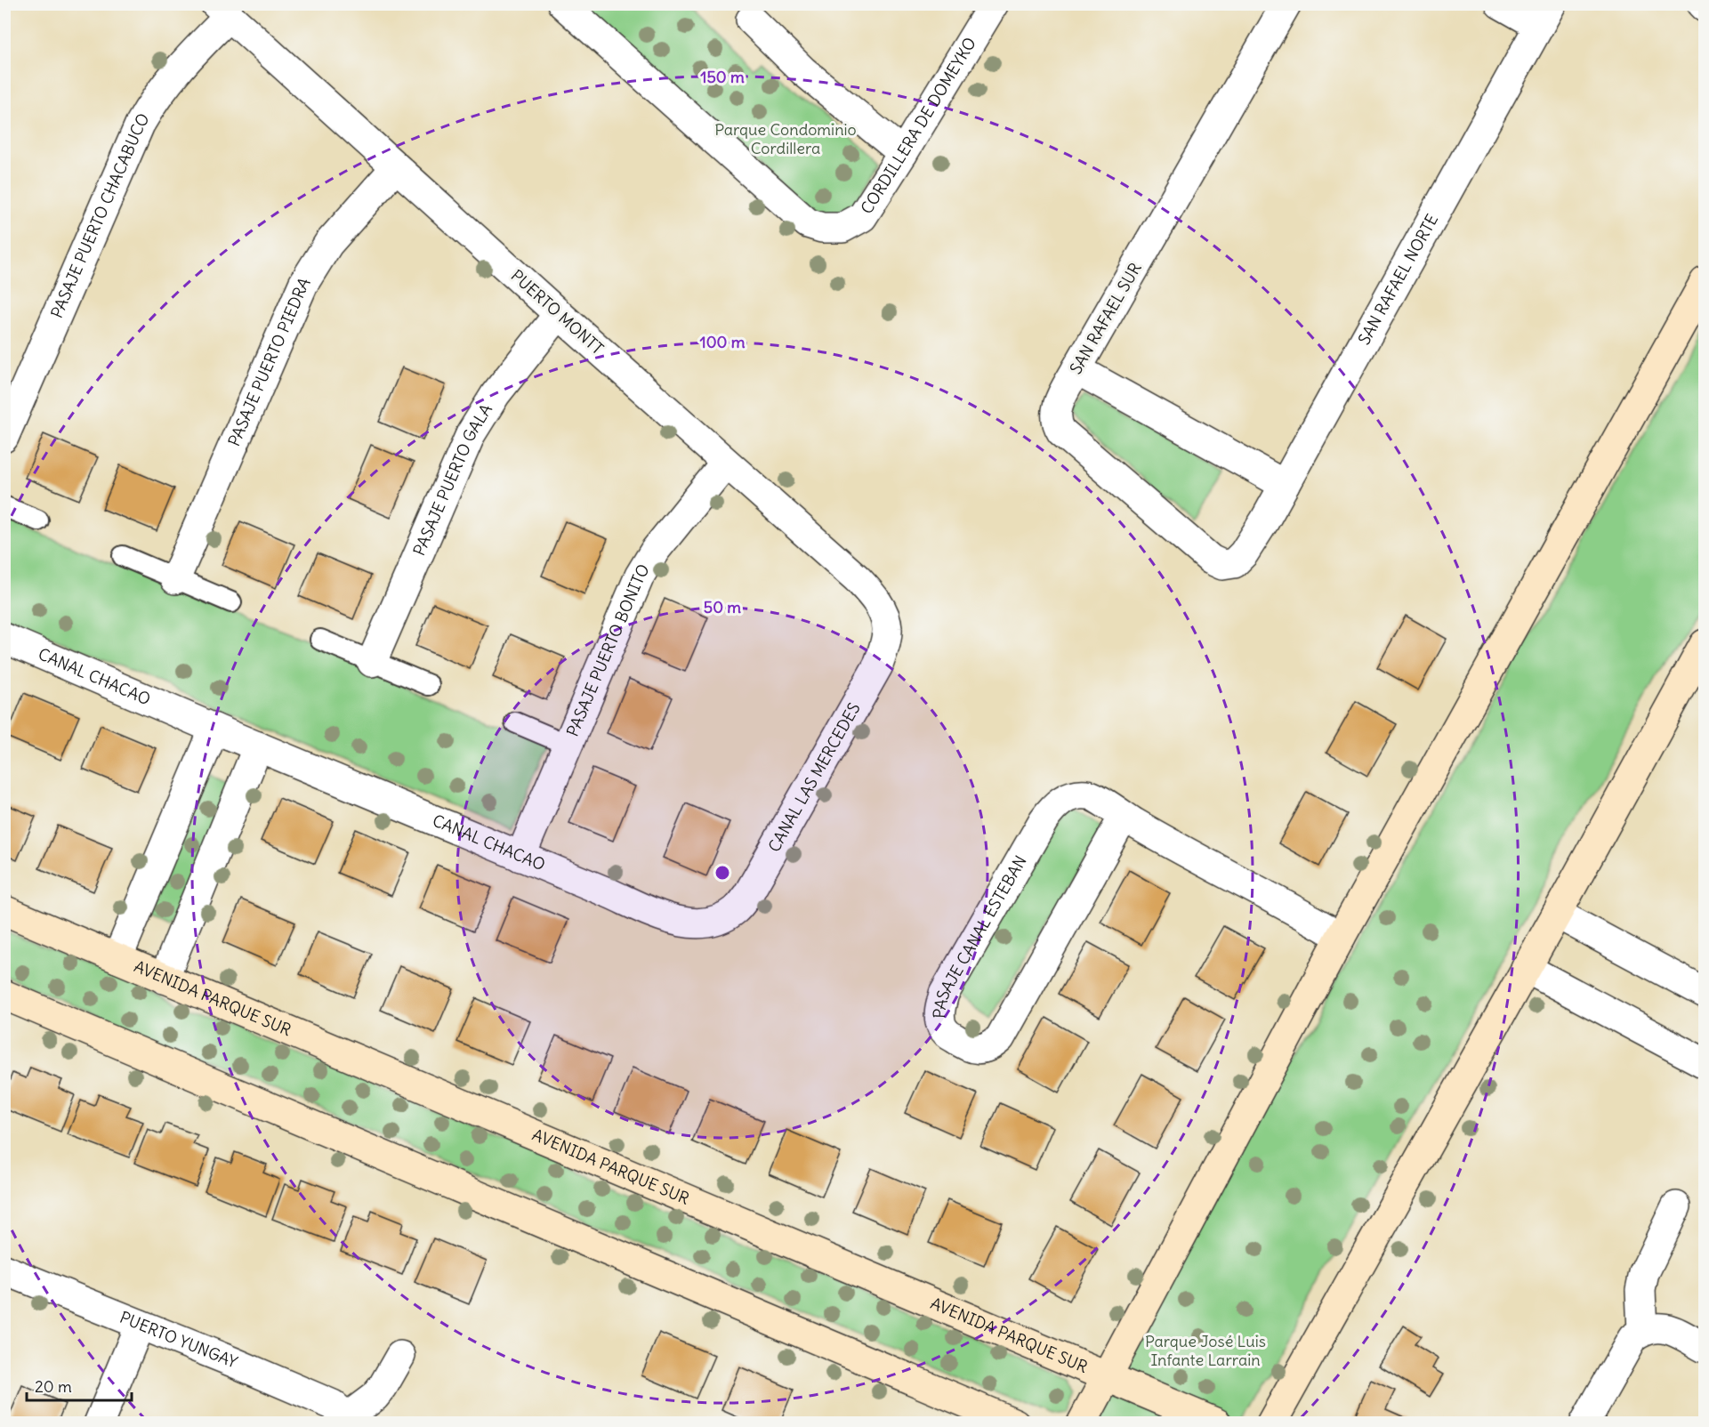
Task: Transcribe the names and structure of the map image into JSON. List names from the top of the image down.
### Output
{
  "streets": {
    "street": [
      "CORDILLERA DE DOMEYKO",
      "PASAJE PUERTO CHACABUCO",
      "SAN RAFAEL NORTE",
      "PUERTO MONTT",
      "SAN RAFAEL SUR",
      "PASAJE PUERTO PIEDRA",
      "PASAJE PUERTO GALA",
      "PASAJE PUERTO BONITO",
      "CANAL CHACAO",
      "CANAL LAS MERCEDES",
      "PASAJE CANAL ESTEBAN",
      "AVENIDA PARQUE SUR",
      "PUERTO YUNGAY"
    ]
  },
  "crossings": [
    ["PASAJE PUERTO CHACABUCO", "PUERTO MONTT"],
    ["SAN RAFAEL NORTE", "SAN RAFAEL SUR"],
    ["PUERTO MONTT", "PASAJE PUERTO PIEDRA"],
    ["PUERTO MONTT", "PASAJE PUERTO GALA"],
    ["PUERTO MONTT", "PASAJE PUERTO BONITO"],
    ["PUERTO MONTT", "CANAL LAS MERCEDES"],
    ["PASAJE PUERTO BONITO", "CANAL CHACAO"],
    ["CANAL CHACAO", "CANAL LAS MERCEDES"]
  ],
  "parks": ["Parque Condominio Cordillera", "Parque José Luis Infante Larrain"],
  "scale_bar": "20 m",
  "rings": ["150 m", "100 m", "50 m"]
}
